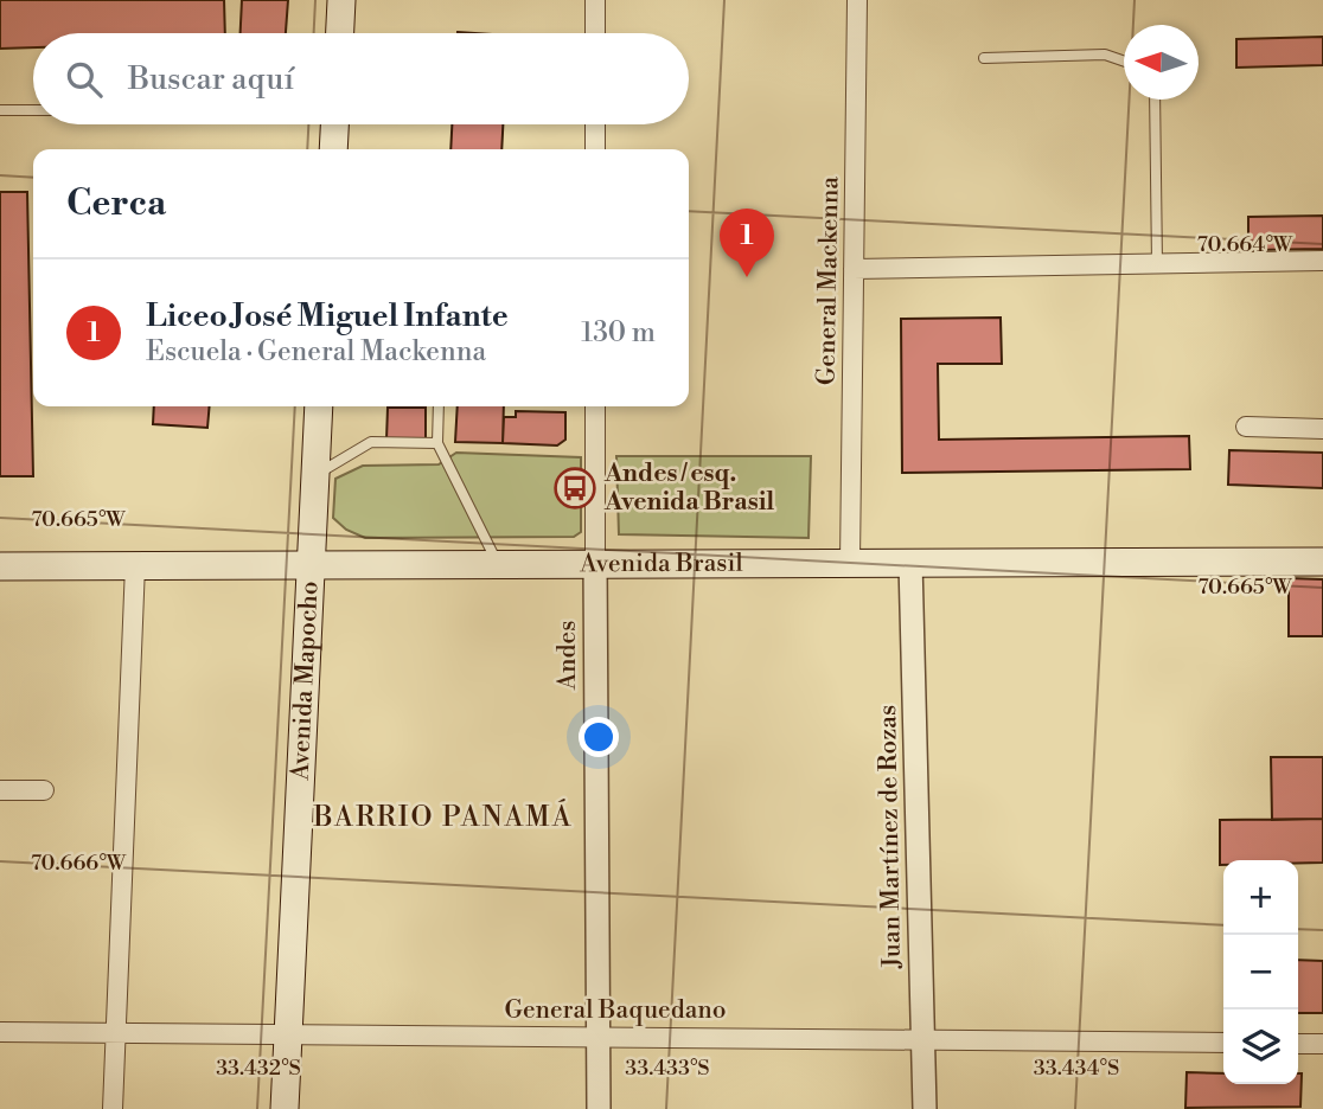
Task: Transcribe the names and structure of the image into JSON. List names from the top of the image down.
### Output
{
  "streets": {
    "main road": ["Avenida Brasil", "Avenida Mapocho"],
    "street": [
      "General Mackenna",
      "Andes",
      "Juan Martínez de Rozas",
      "General Baquedano"
    ]
  },
  "crossings": [
    ["General Mackenna", "Avenida Brasil"],
    ["Avenida Brasil", "Andes"],
    ["Avenida Brasil", "Avenida Mapocho"],
    ["Avenida Brasil", "Juan Martínez de Rozas"],
    ["Andes", "General Baquedano"],
    ["Avenida Mapocho", "General Baquedano"],
    ["Juan Martínez de Rozas", "General Baquedano"]
  ],
  "districts": ["BARRIO PANAMÁ"],
  "places": {
    "bus stop": ["Andes / esq. Avenida Brasil"]
  },
  "north": "left",
  "page": {
    "search": "Buscar aquí",
    "heading": "Cerca",
    "pins": "1",
    "list": [
      {
        "mark": "1",
        "name": "Liceo José Miguel Infante",
        "note": "Escuela · General Mackenna",
        "value": "130 m"
      }
    ],
    "map_buttons": ["+", "−"]
  },
  "coordinates": [
    "70.664°W",
    "70.665°W",
    "70.666°W",
    "33.432°S",
    "33.433°S",
    "33.434°S"
  ]
}
